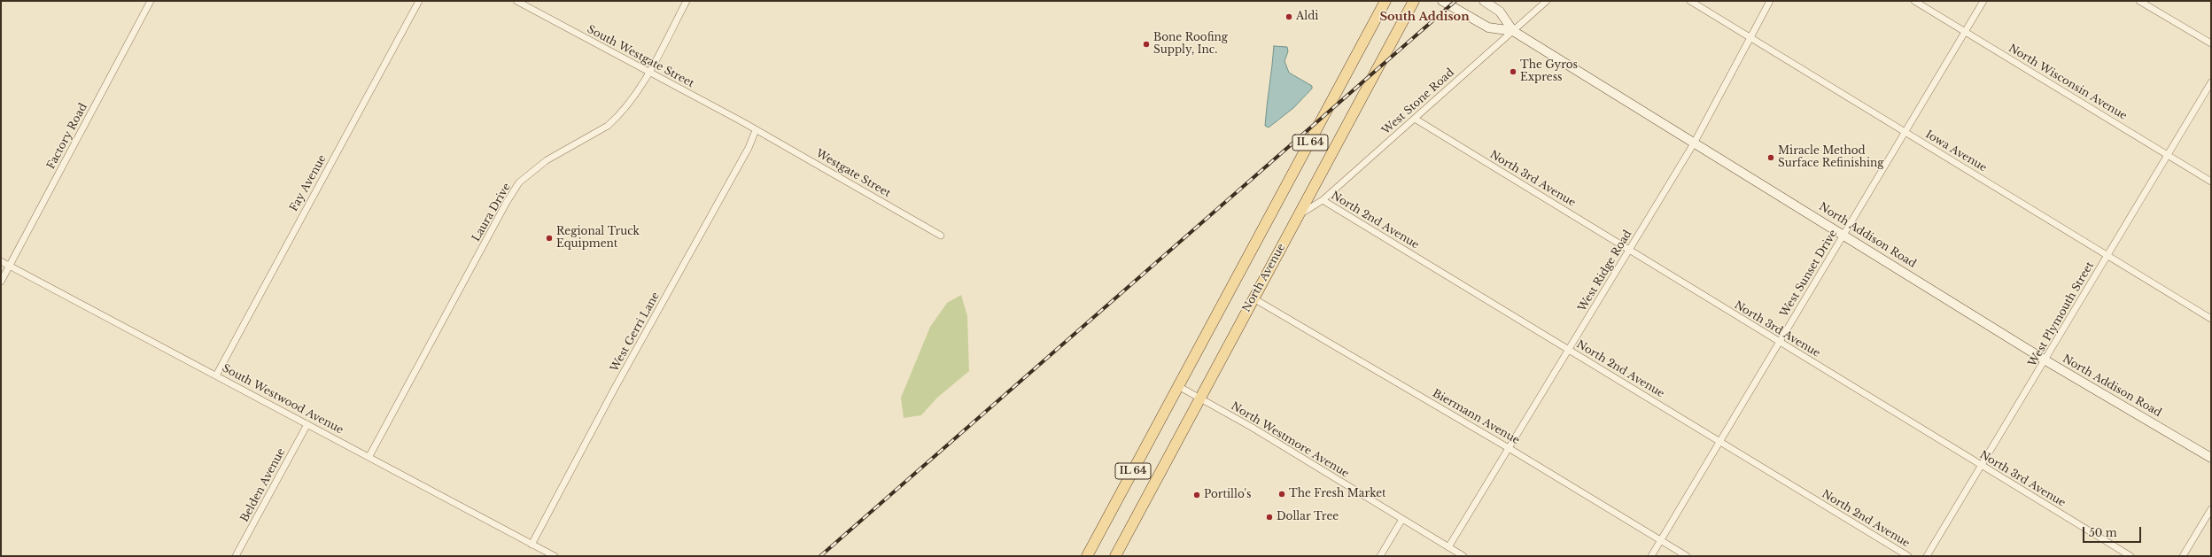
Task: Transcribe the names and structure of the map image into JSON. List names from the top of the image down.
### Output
{
  "streets": {
    "main road": ["IL 64", "North Avenue"],
    "street": [
      "South Westgate Street",
      "North Wisconsin Avenue",
      "West Stone Road",
      "Factory Road",
      "Iowa Avenue",
      "Westgate Street",
      "North 3rd Avenue",
      "Fay Avenue",
      "Laura Drive",
      "North 2nd Avenue",
      "North Addison Road",
      "West Ridge Road",
      "West Sunset Drive",
      "West Plymouth Street",
      "West Gerri Lane",
      "South Westwood Avenue",
      "Biermann Avenue",
      "North Westmore Avenue",
      "Belden Avenue"
    ]
  },
  "crossings": [
    ["South Westgate Street", "Westgate Street"],
    ["South Westgate Street", "Laura Drive"],
    ["South Westgate Street", "West Gerri Lane"],
    ["North Wisconsin Avenue", "West Sunset Drive"],
    ["North Wisconsin Avenue", "West Plymouth Street"],
    ["West Stone Road", "North 3rd Avenue"],
    ["West Stone Road", "North 2nd Avenue"],
    ["West Stone Road", "North Addison Road"],
    ["West Stone Road", "North Avenue"],
    ["Factory Road", "South Westwood Avenue"],
    ["IL 64", "North Westmore Avenue"],
    ["Iowa Avenue", "West Ridge Road"],
    ["Iowa Avenue", "West Sunset Drive"],
    ["Iowa Avenue", "West Plymouth Street"],
    ["Westgate Street", "West Gerri Lane"],
    ["North 3rd Avenue", "West Ridge Road"],
    ["North 3rd Avenue", "West Sunset Drive"],
    ["North 3rd Avenue", "West Plymouth Street"],
    ["Fay Avenue", "South Westwood Avenue"],
    ["Laura Drive", "South Westwood Avenue"],
    ["North 2nd Avenue", "West Ridge Road"],
    ["North 2nd Avenue", "West Sunset Drive"],
    ["North Addison Road", "West Ridge Road"],
    ["North Addison Road", "West Sunset Drive"],
    ["North Addison Road", "West Plymouth Street"],
    ["West Ridge Road", "Biermann Avenue"],
    ["West Ridge Road", "North Westmore Avenue"],
    ["West Sunset Drive", "Biermann Avenue"],
    ["North Avenue", "Biermann Avenue"],
    ["North Avenue", "North Westmore Avenue"],
    ["West Gerri Lane", "South Westwood Avenue"],
    ["South Westwood Avenue", "Belden Avenue"]
  ],
  "districts": ["South Addison"],
  "places": [
    "Aldi",
    "Bone Roofing Supply, Inc.",
    "The Gyros Express",
    "Miracle Method Surface Refinishing",
    "Regional Truck Equipment",
    "The Fresh Market",
    "Portillo's",
    "Dollar Tree"
  ],
  "scale_bar": "50 m"
}
